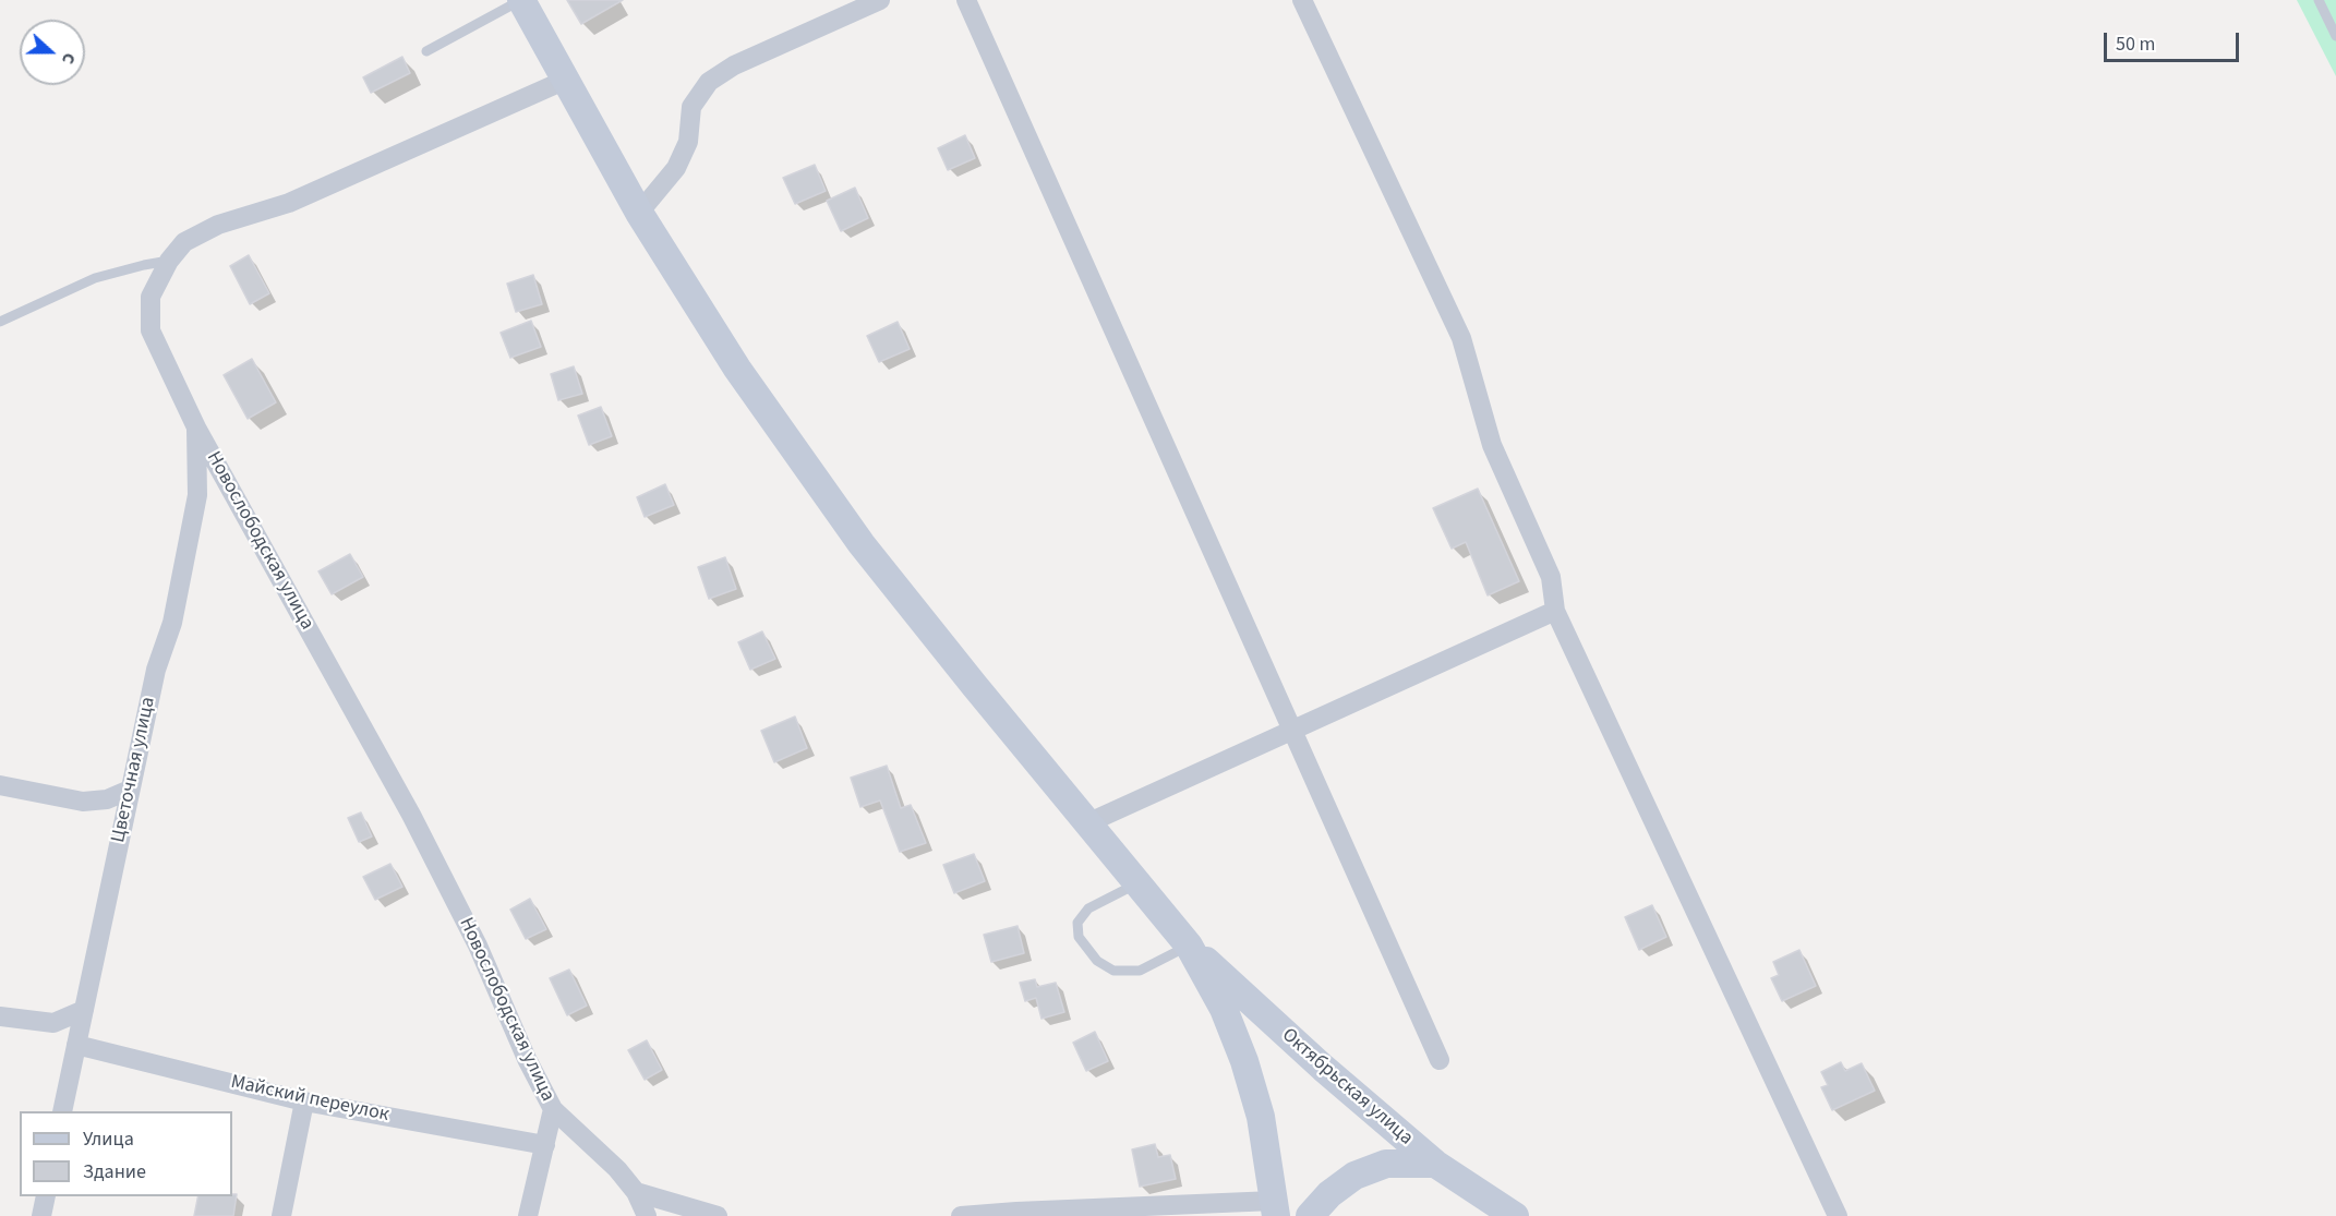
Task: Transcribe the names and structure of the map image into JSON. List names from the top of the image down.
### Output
{
  "streets": {
    "street": [
      "Новослободская улица",
      "Цветочная улица",
      "Октябрьская улица",
      "Майский переулок"
    ]
  },
  "crossings": [
    ["Новослободская улица", "Цветочная улица"],
    ["Новослободская улица", "Майский переулок"],
    ["Цветочная улица", "Майский переулок"]
  ],
  "legend": ["Улица", "Здание"],
  "scale_bar": "50 m",
  "north": "right"
}
